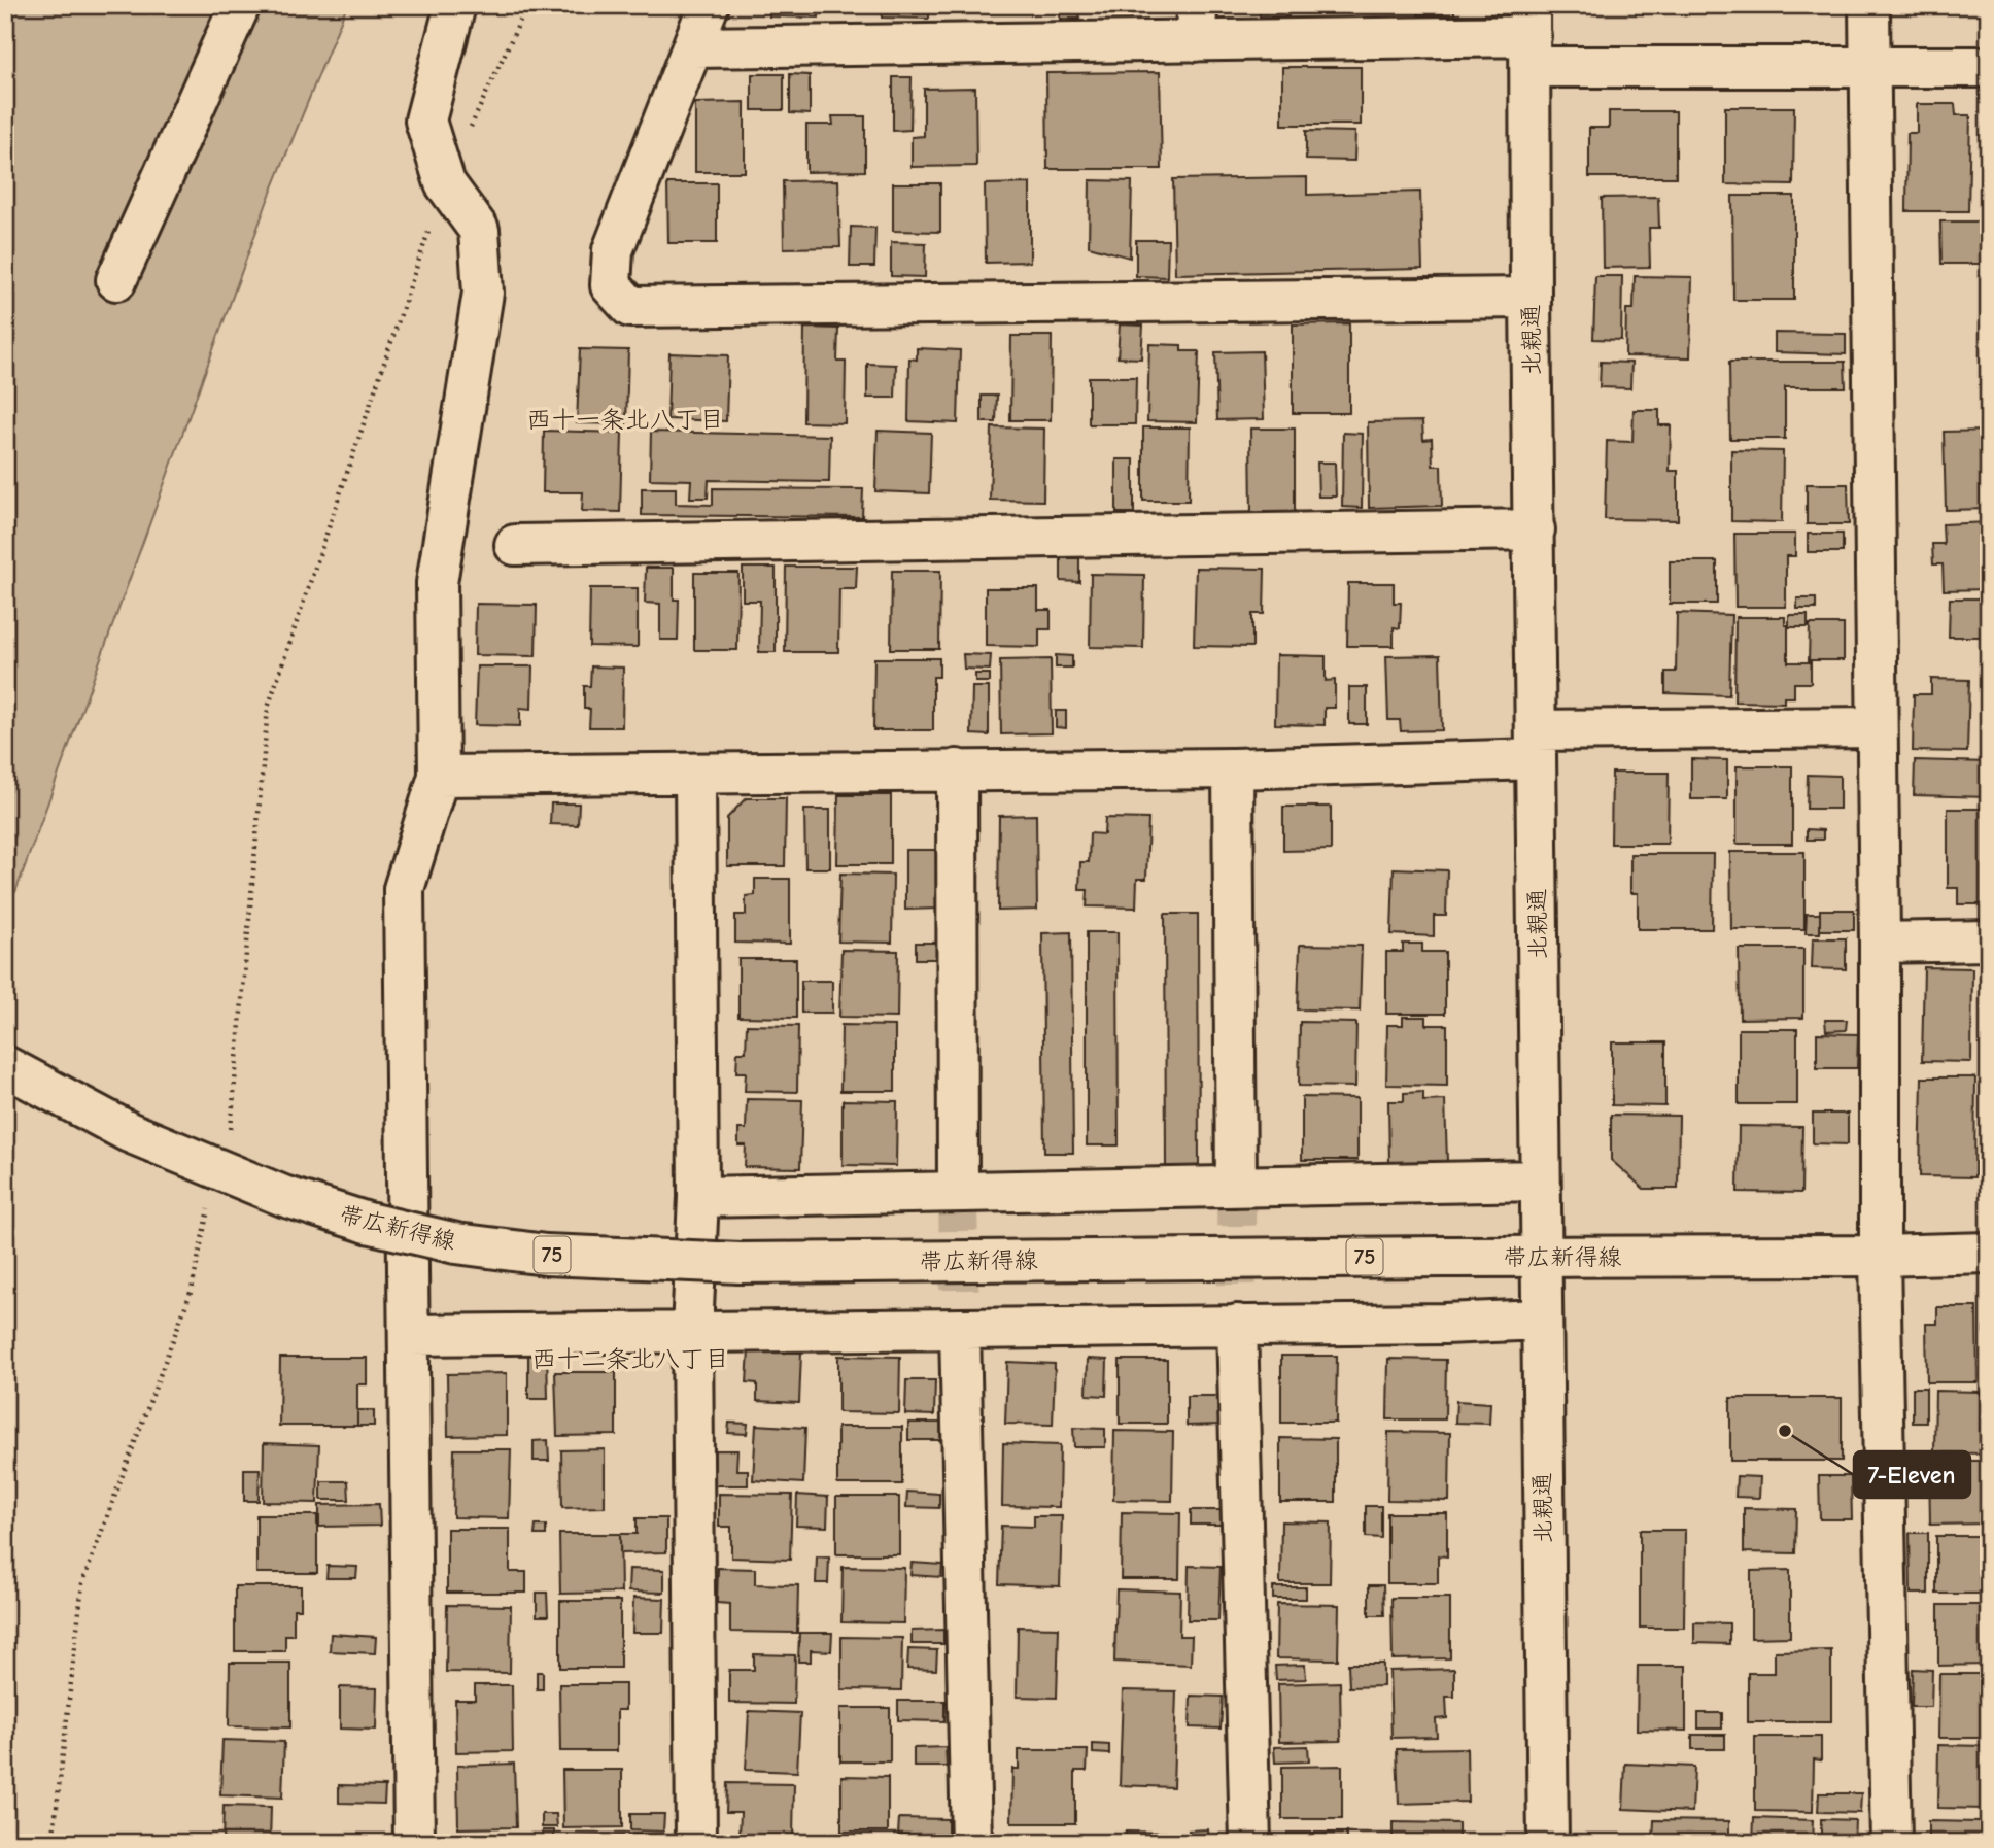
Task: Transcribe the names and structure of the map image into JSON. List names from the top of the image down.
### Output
{
  "streets": {
    "street": ["北親通", "帯広新得線", "75"]
  },
  "crossings": [
    ["北親通", "帯広新得線"]
  ],
  "districts": ["西十一条北八丁目", "西十二条北八丁目"],
  "places": ["7-Eleven"]
}
